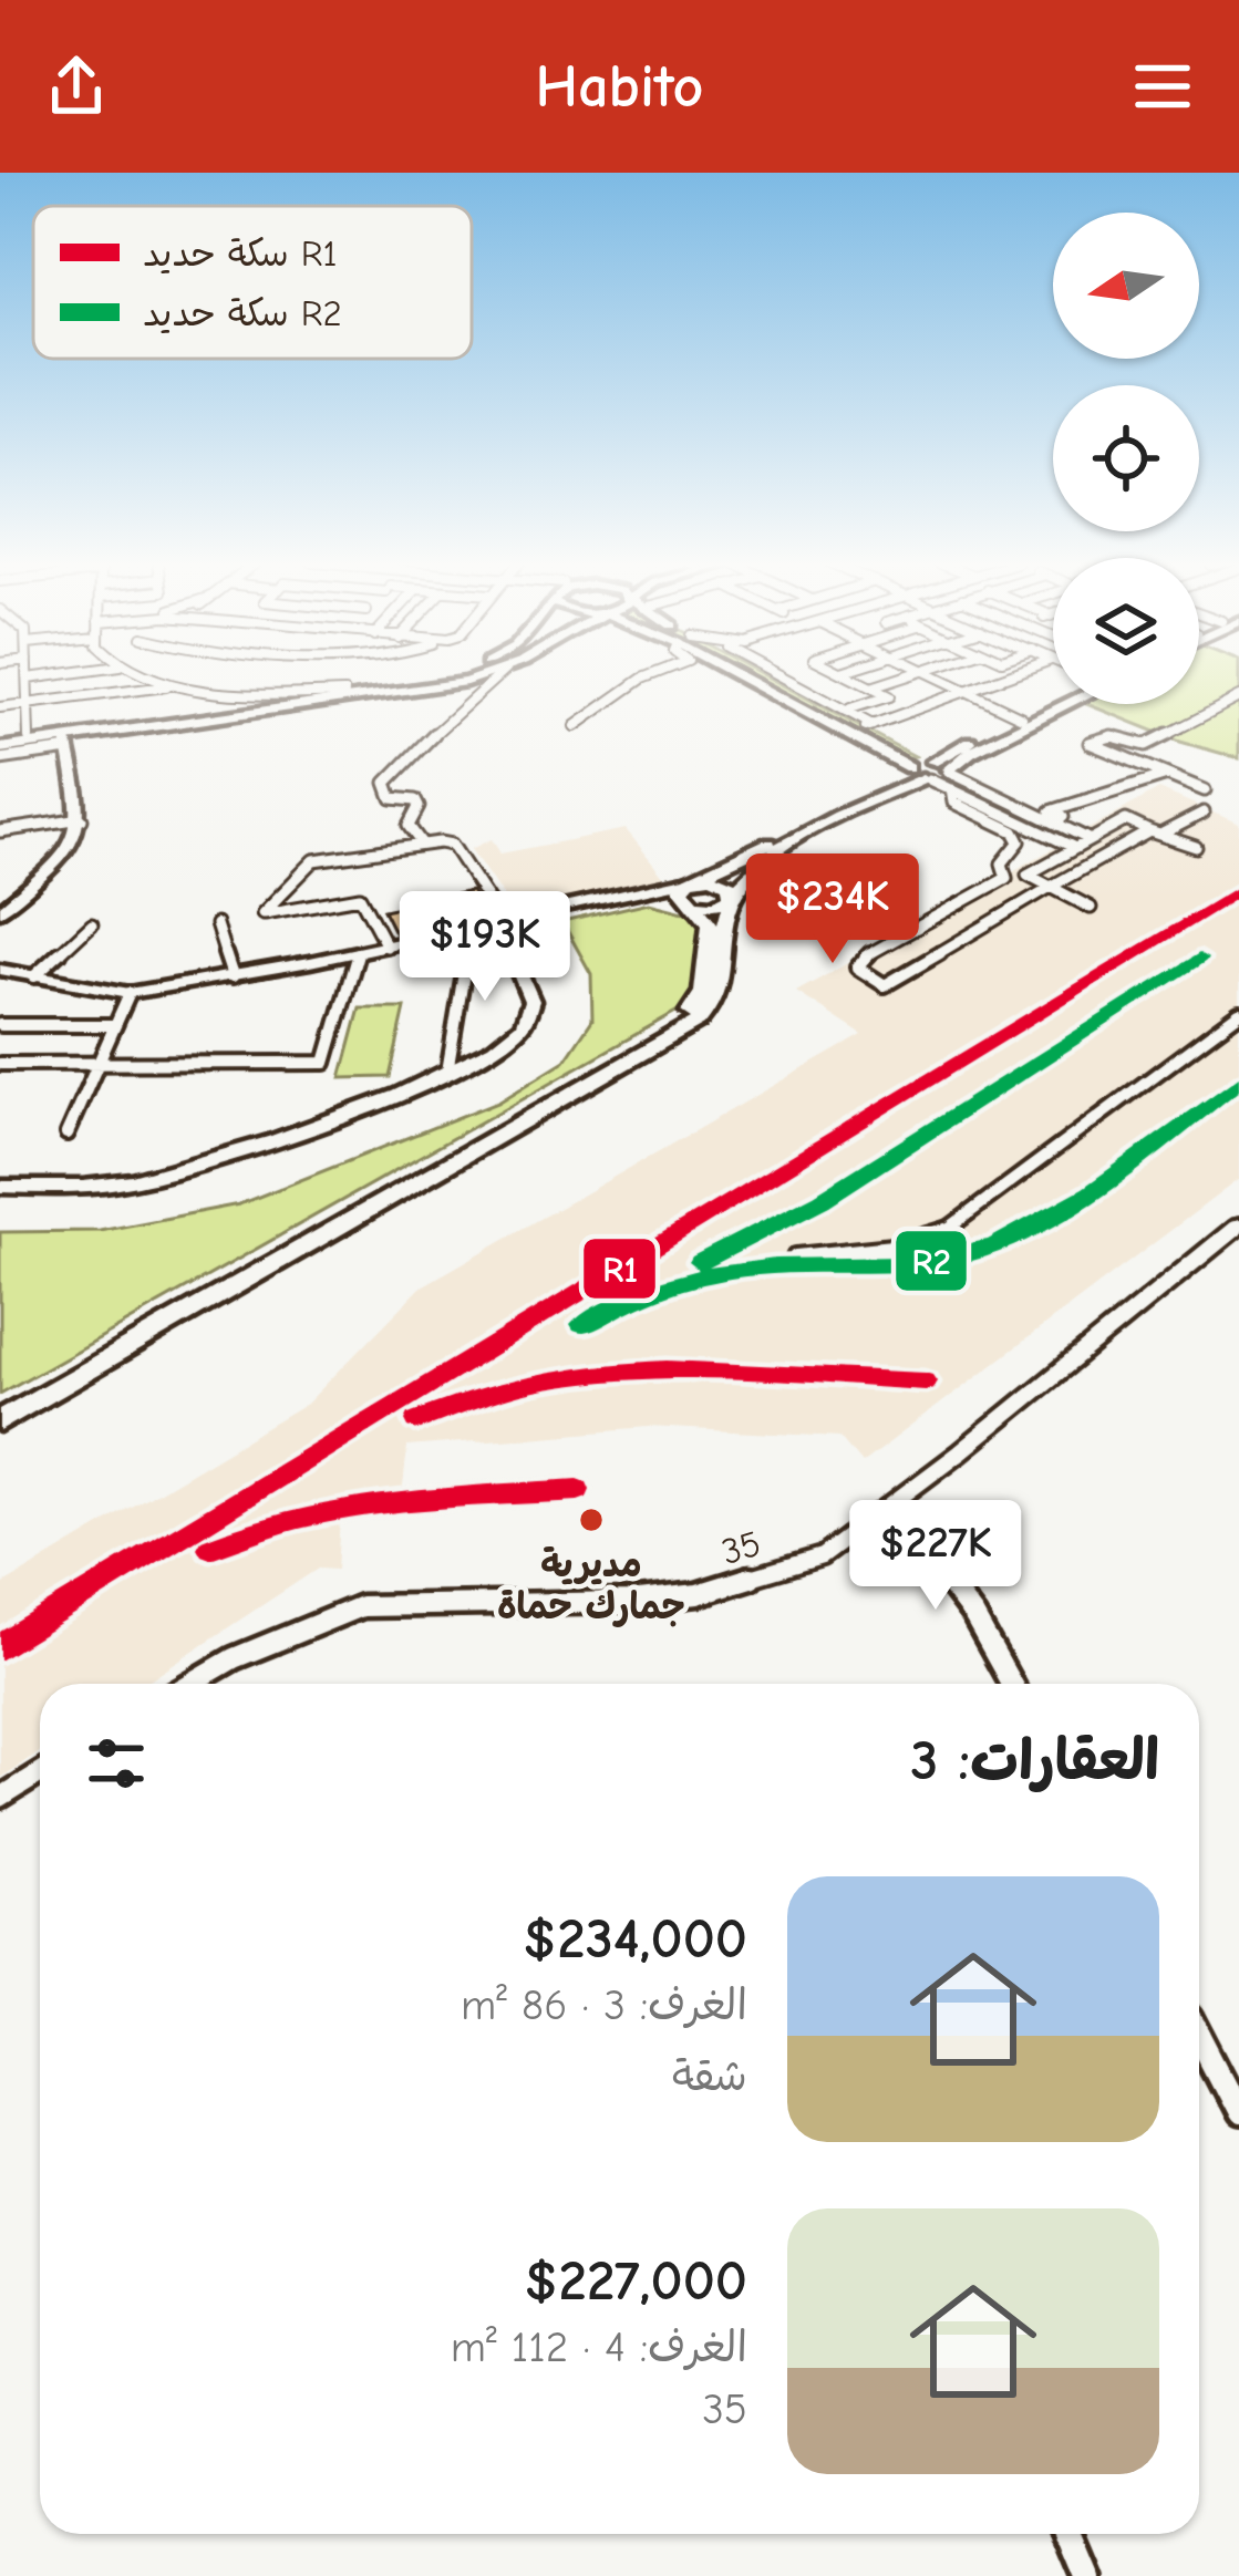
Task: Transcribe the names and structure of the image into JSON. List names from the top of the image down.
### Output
{
  "streets": {
    "street": ["35"]
  },
  "places": ["مديرية جمارك حماة"],
  "lines": ["rail line R1", "rail line R2"],
  "legend": ["سكة حديد R1", "سكة حديد R2"],
  "north": "left",
  "page": {
    "header": "Habito",
    "price": ["$234K", "$193K", "$227K"],
    "heading": "العقارات: 3",
    "list": [
      {
        "name": "$234,000",
        "note": "الغرف: 3 · 86 m² · شقة"
      },
      {
        "name": "$227,000",
        "note": "الغرف: 4 · 112 m² · 35"
      }
    ]
  }
}
